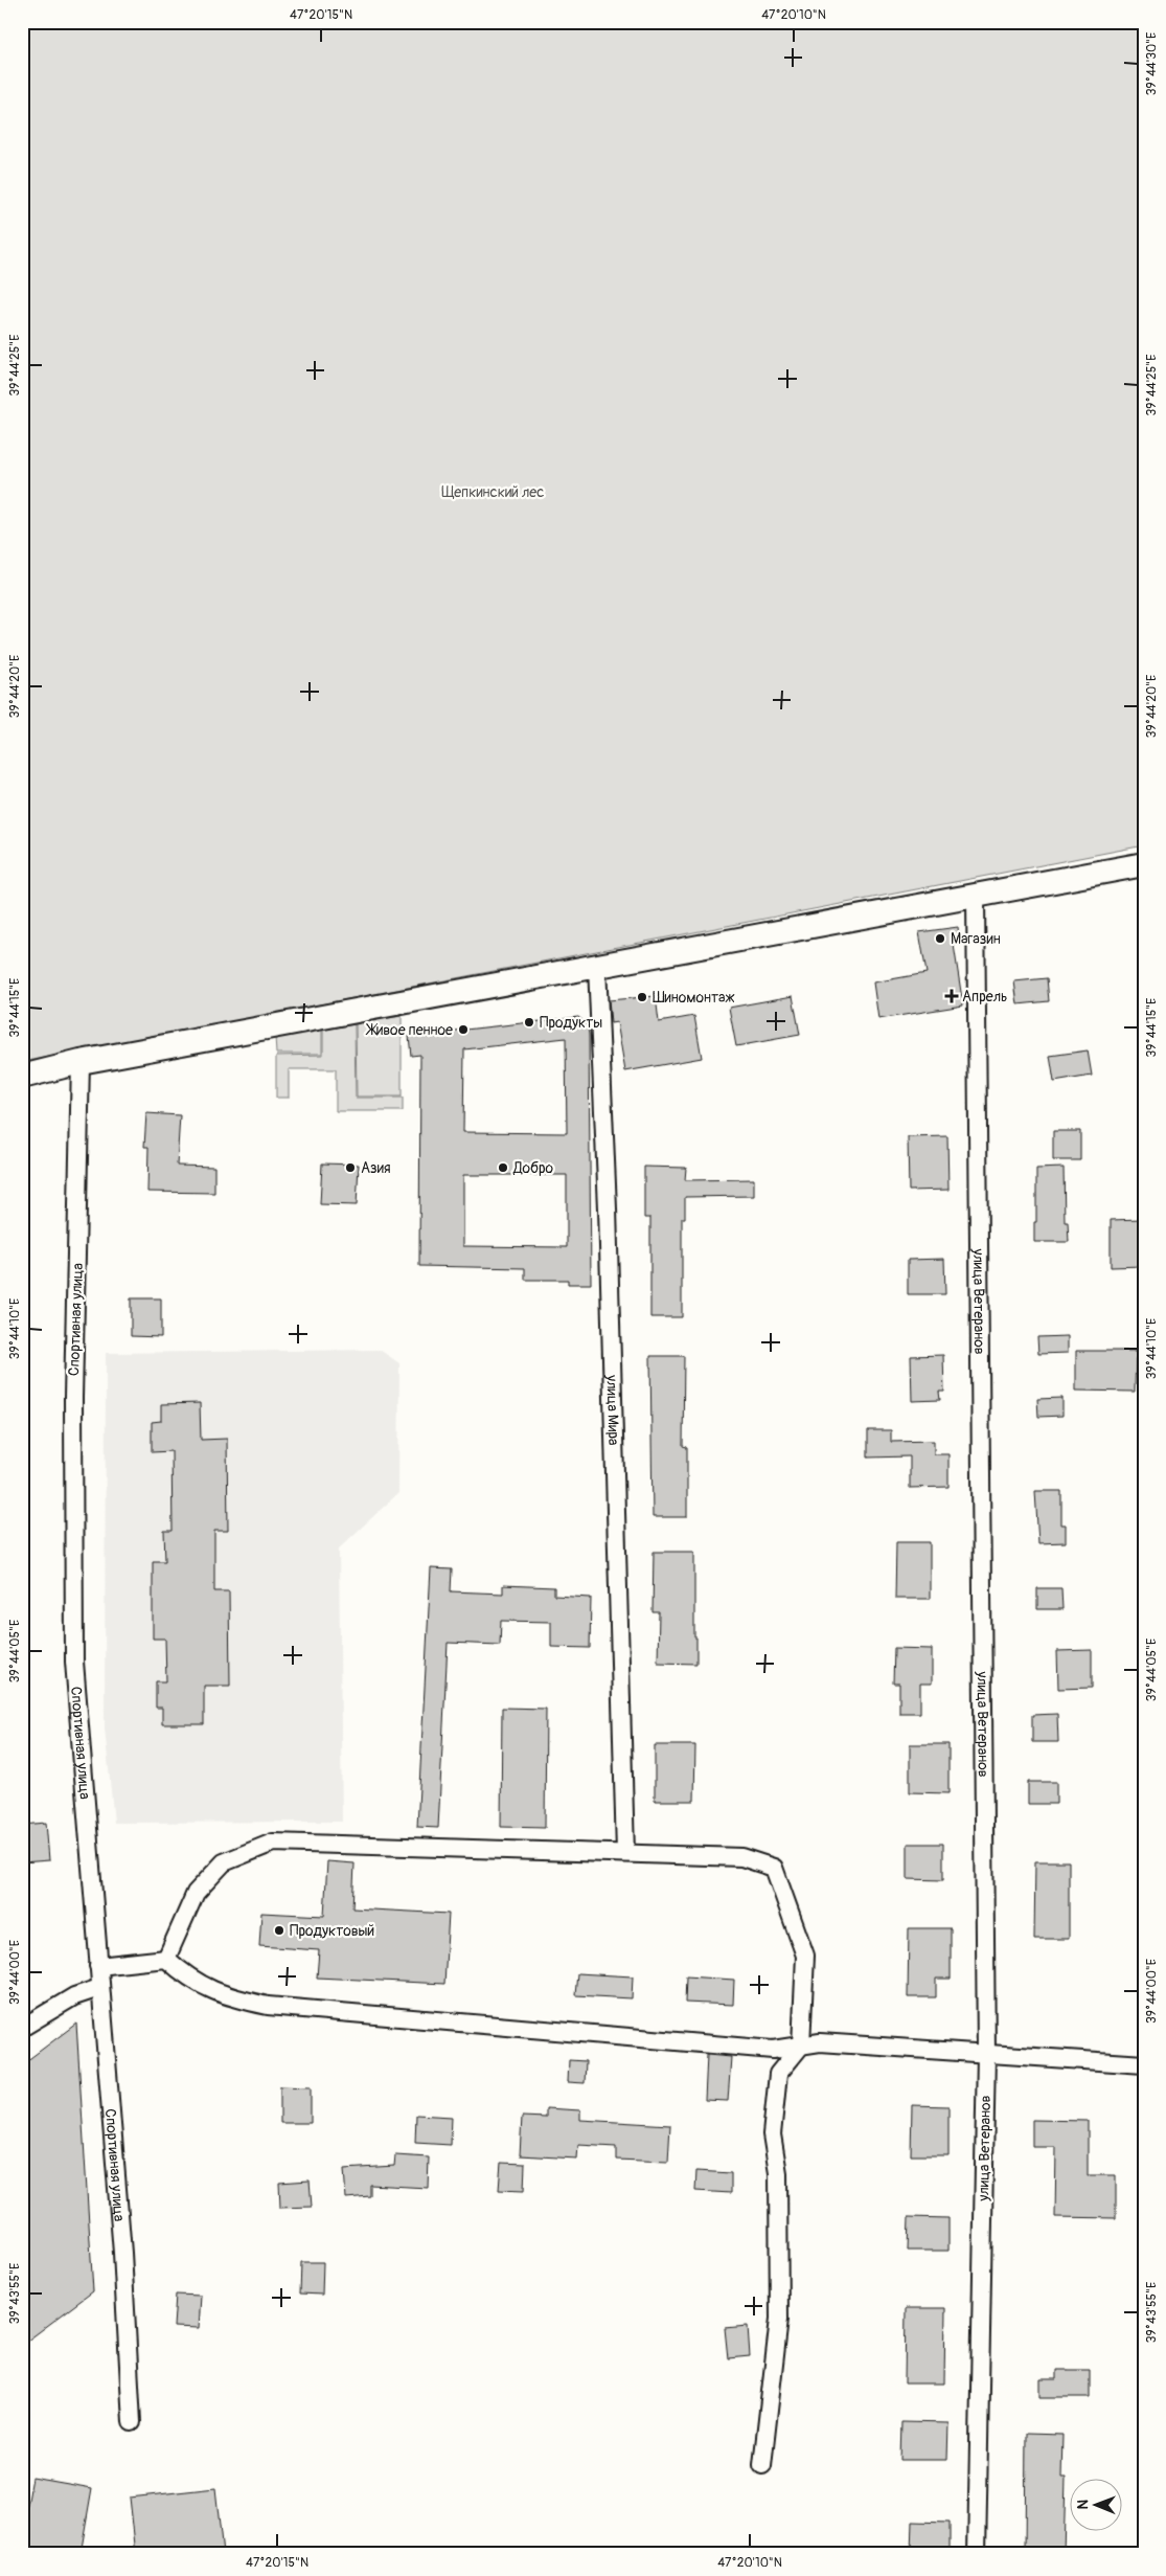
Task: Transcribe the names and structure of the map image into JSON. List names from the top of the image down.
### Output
{
  "streets": {
    "street": ["улица Ветеранов", "Спортивная улица", "улица Мира"]
  },
  "parks": ["Щепкинский лес"],
  "places": {
    "other": [
      "Магазин",
      "Шиномонтаж",
      "Продукты",
      "Живое пенное",
      "Азия",
      "Добро",
      "Продуктовый"
    ],
    "health": ["Апрель"]
  },
  "north": "left",
  "coordinates": [
    "47°20'15\"N",
    "47°20'10\"N",
    "39°44'30\"E",
    "39°44'25\"E",
    "39°44'20\"E",
    "39°44'15\"E",
    "39°44'10\"E",
    "39°44'05\"E",
    "39°44'00\"E",
    "39°43'55\"E"
  ]
}
